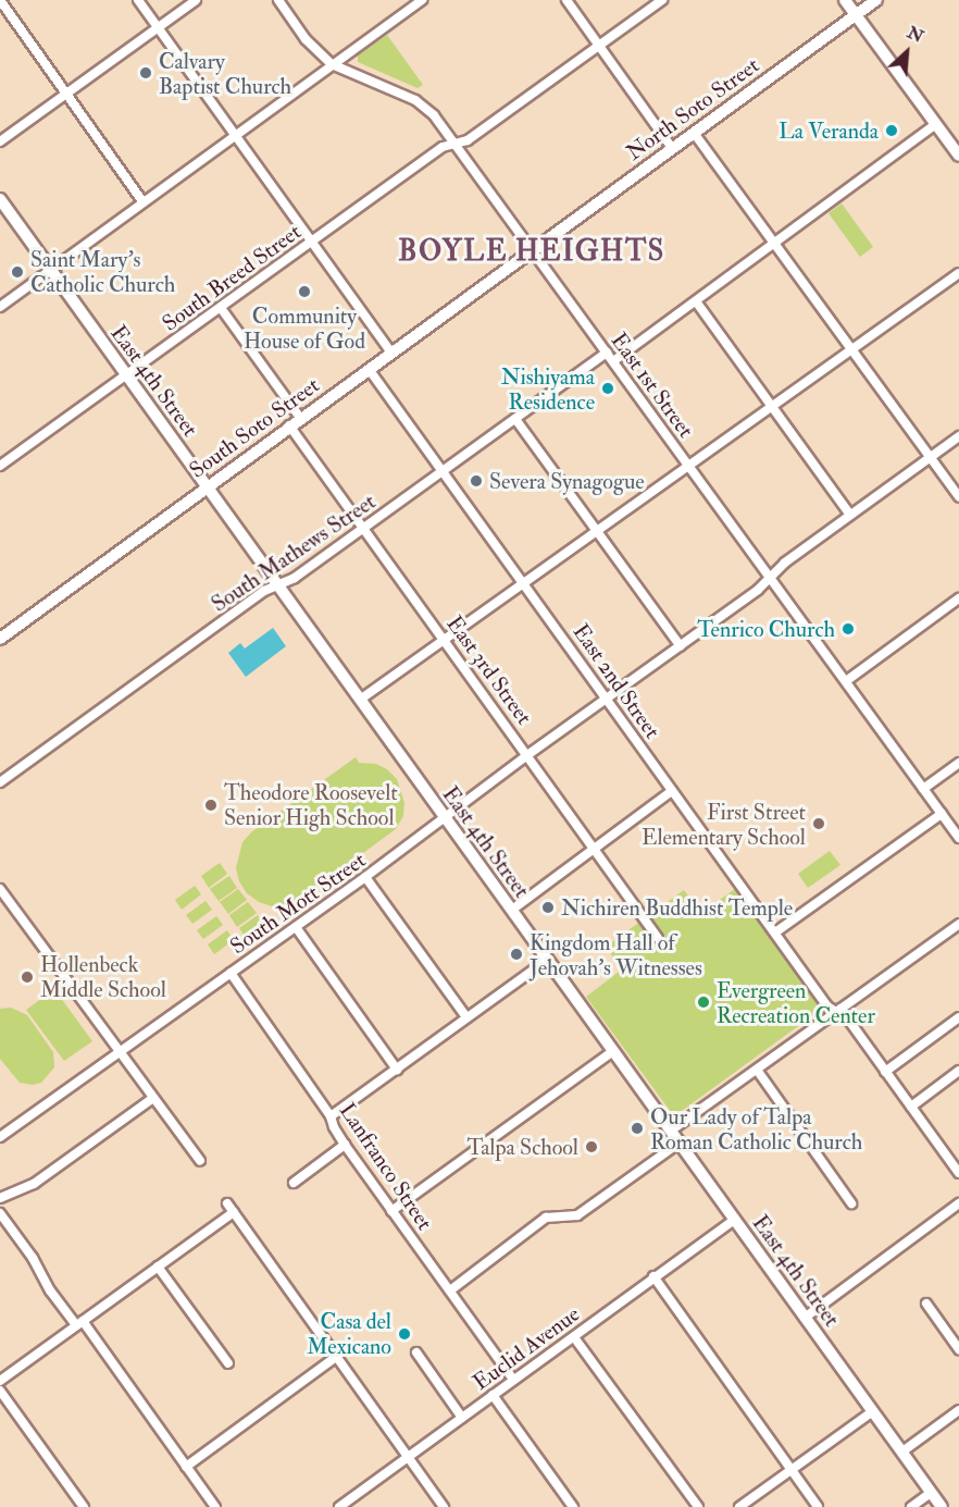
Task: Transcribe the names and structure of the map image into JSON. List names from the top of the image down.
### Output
{
  "streets": {
    "main road": ["North Soto Street", "East 4th Street", "South Soto Street"],
    "street": [
      "South Breed Street",
      "East 1st Street",
      "South Mathews Street",
      "East 3rd Street",
      "East 2nd Street",
      "South Mott Street",
      "Lanfranco Street",
      "Euclid Avenue"
    ]
  },
  "crossings": [
    ["North Soto Street", "East 1st Street"],
    ["North Soto Street", "South Soto Street"],
    ["South Breed Street", "East 4th Street"],
    ["South Breed Street", "East 1st Street"],
    ["East 4th Street", "South Soto Street"],
    ["East 4th Street", "South Mathews Street"],
    ["East 4th Street", "South Mott Street"],
    ["East 4th Street", "Euclid Avenue"],
    ["East 1st Street", "South Soto Street"],
    ["East 1st Street", "South Mathews Street"],
    ["East 1st Street", "South Mott Street"],
    ["South Soto Street", "East 3rd Street"],
    ["South Soto Street", "East 2nd Street"],
    ["South Mathews Street", "East 3rd Street"],
    ["South Mathews Street", "East 2nd Street"],
    ["East 3rd Street", "South Mott Street"],
    ["East 2nd Street", "South Mott Street"],
    ["South Mott Street", "Lanfranco Street"],
    ["Lanfranco Street", "Euclid Avenue"]
  ],
  "districts": ["BOYLE HEIGHTS"],
  "places": [
    "Calvary Baptist Church",
    "La Veranda",
    "Saint Mary's Catholic Church",
    "Community House of God",
    "Nishiyama Residence",
    "Severa Synagogue",
    "Tenrico Church",
    "Theodore Roosevelt Senior High School",
    "First Street Elementary School",
    "Nichiren Buddhist Temple",
    "Kingdom Hall of Jehovah's Witnesses",
    "Hollenbeck Middle School",
    "Evergreen Recreation Center",
    "Our Lady of Talpa Roman Catholic Church",
    "Talpa School",
    "Casa del Mexicano"
  ],
  "north": "top right"
}
